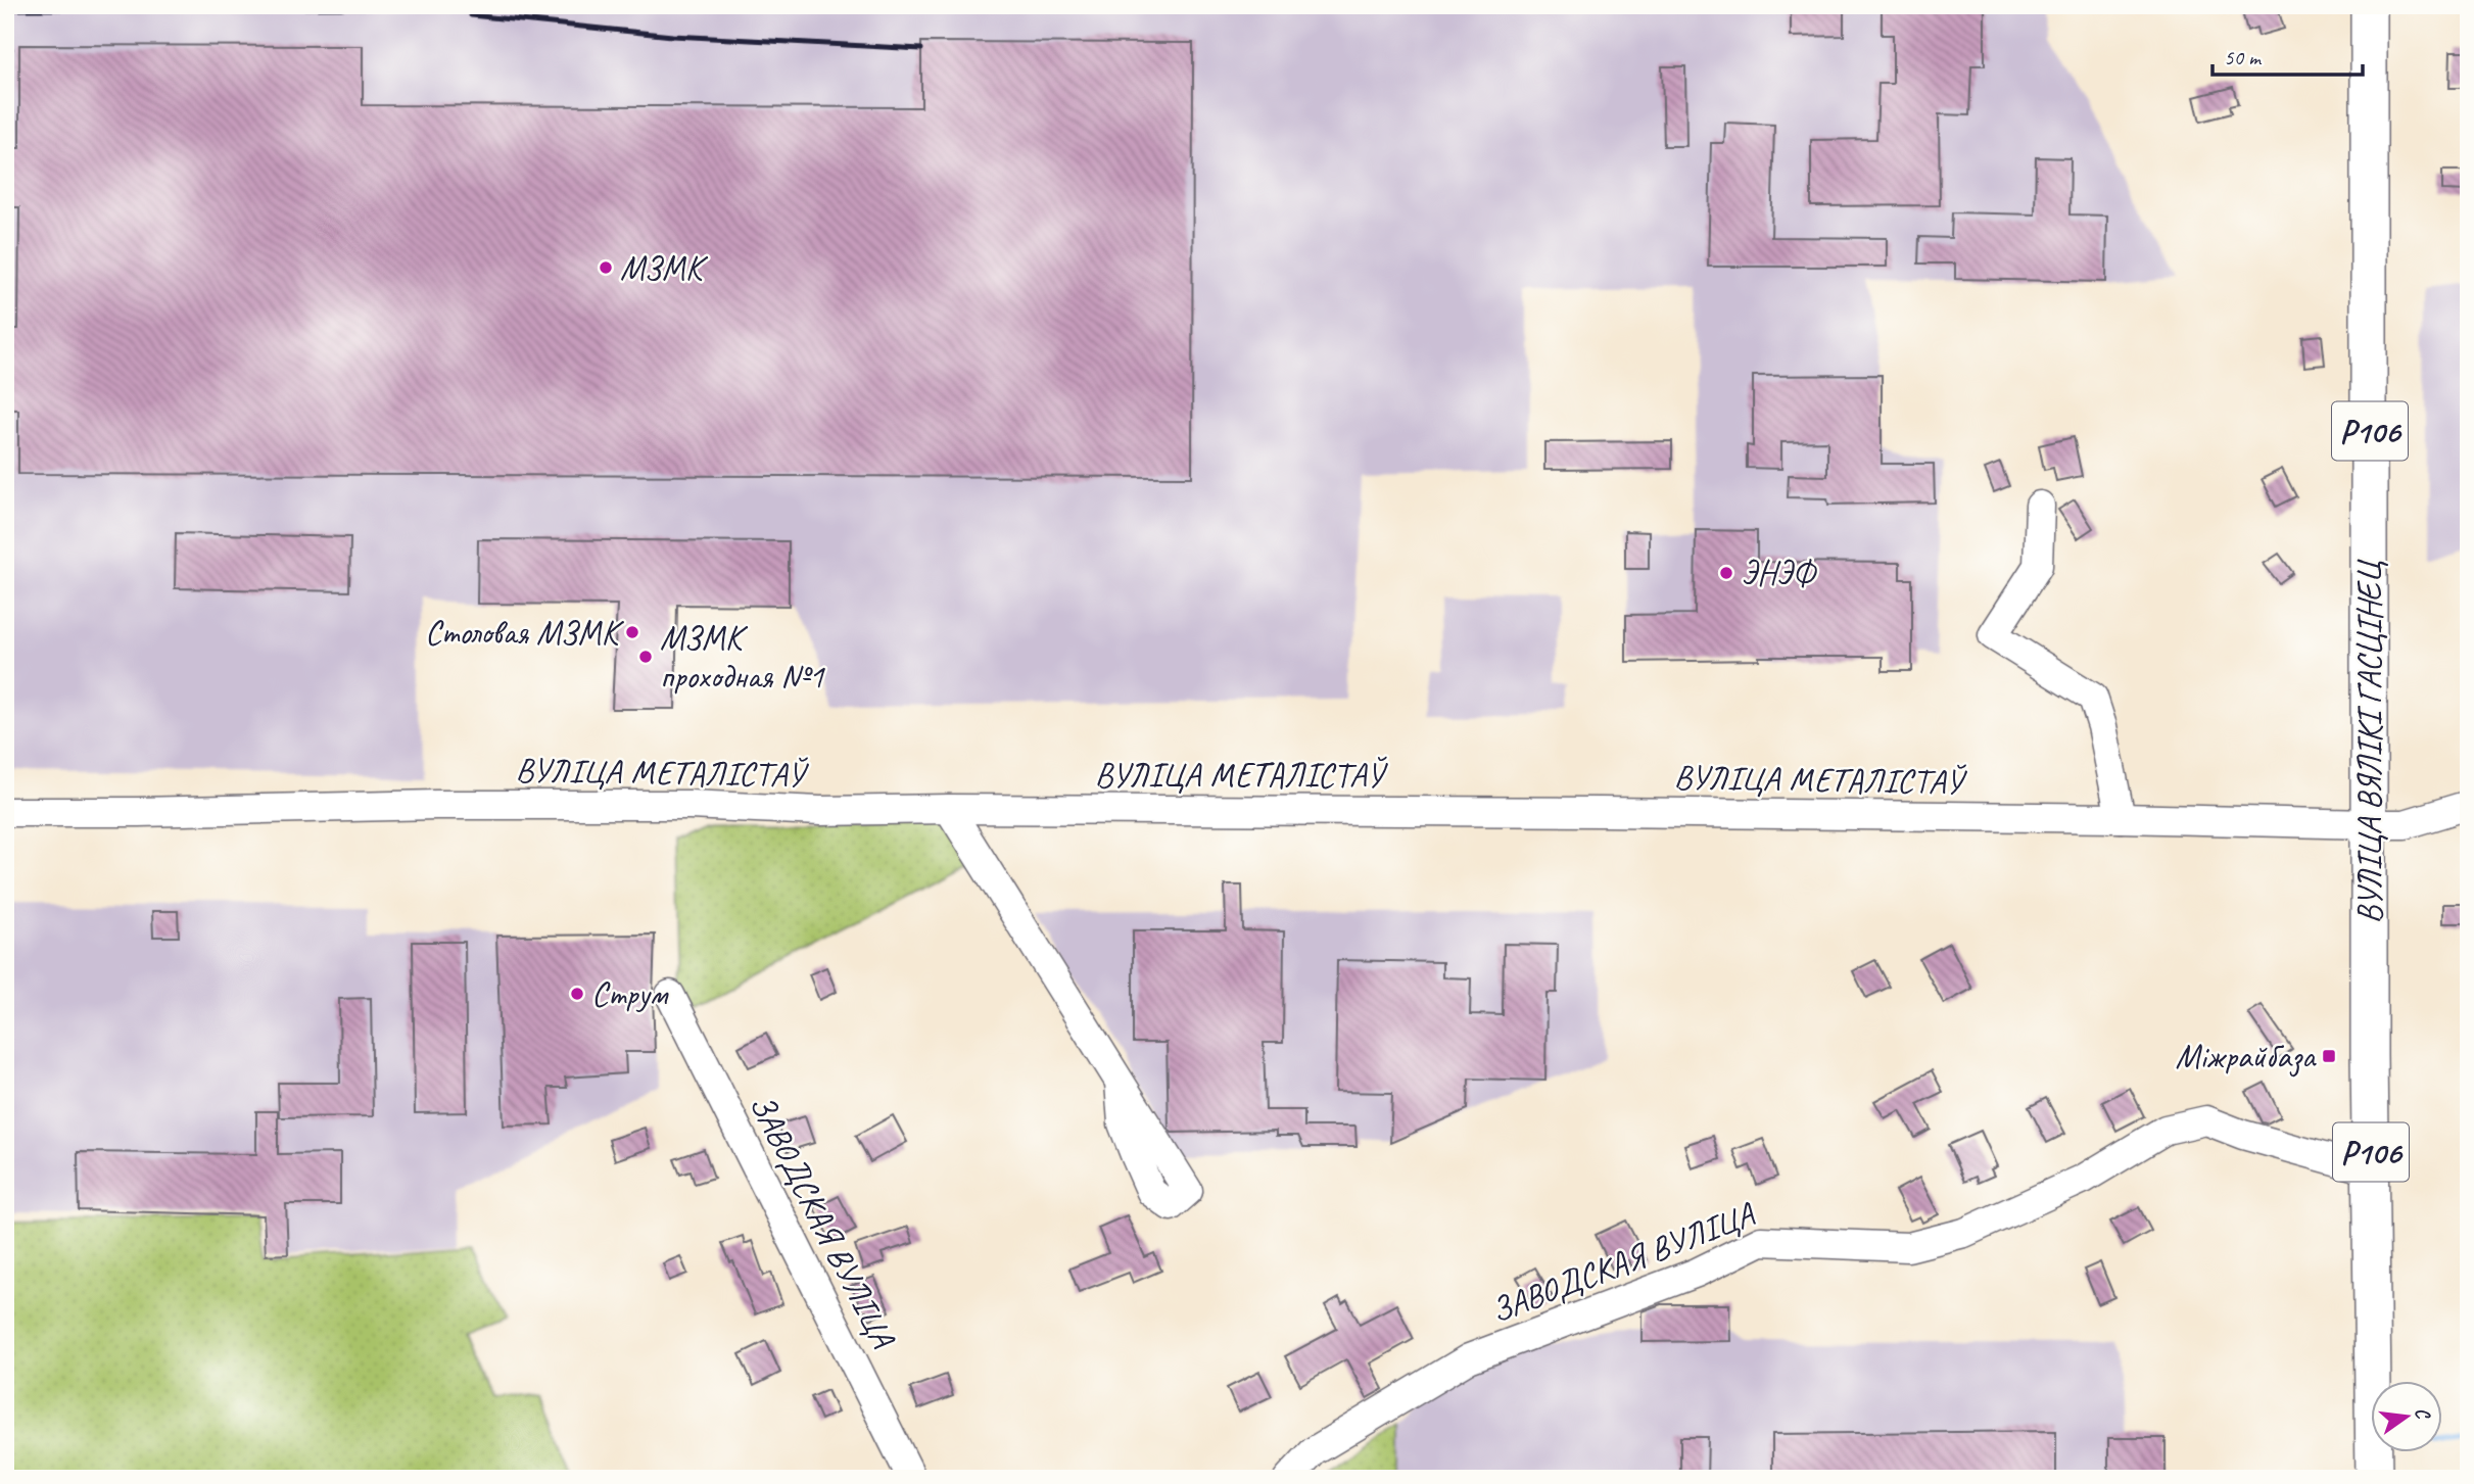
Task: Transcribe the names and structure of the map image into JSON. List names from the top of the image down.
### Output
{
  "streets": {
    "main road": ["Р106", "ВУЛІЦА ВЯЛІКІ ГАСЦІНЕЦ"],
    "street": ["ВУЛІЦА МЕТАЛІСТАЎ", "ЗАВОДСКАЯ ВУЛІЦА"]
  },
  "crossings": [
    ["ВУЛІЦА ВЯЛІКІ ГАСЦІНЕЦ", "ВУЛІЦА МЕТАЛІСТАЎ"],
    ["ВУЛІЦА ВЯЛІКІ ГАСЦІНЕЦ", "ЗАВОДСКАЯ ВУЛІЦА"]
  ],
  "places": {
    "other": [
      "МЗМК",
      "ЭНЭФ",
      "Столовая МЗМК",
      "МЗМК проходная №1",
      "Струм"
    ],
    "transit": ["Міжрайбаза"]
  },
  "scale_bar": "50 m",
  "north": "right"
}
